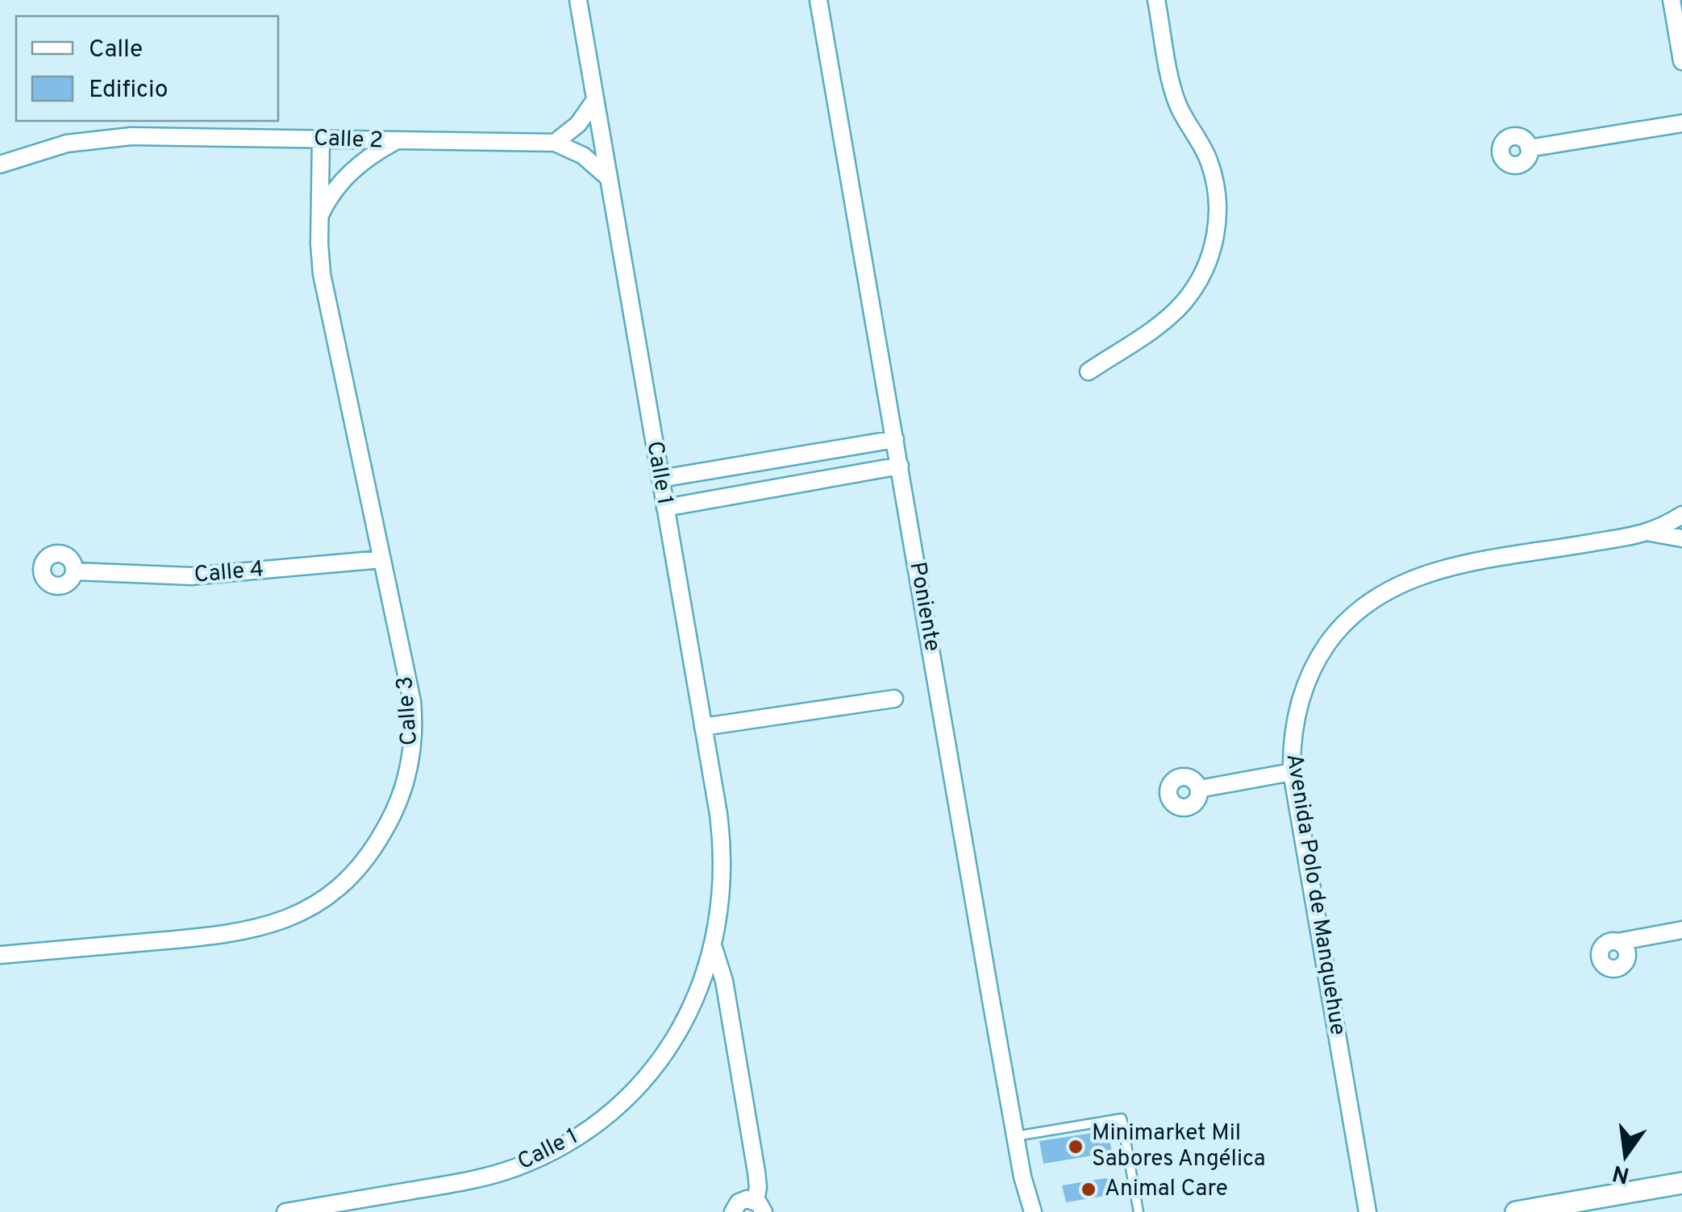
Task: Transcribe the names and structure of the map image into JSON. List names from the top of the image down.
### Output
{
  "streets": {
    "street": [
      "Calle 2",
      "Calle 1",
      "Calle 4",
      "Poniente",
      "Calle 3",
      "Avenida Polo de Manquehue"
    ]
  },
  "crossings": [
    ["Calle 2", "Calle 1"],
    ["Calle 2", "Calle 3"],
    ["Calle 4", "Calle 3"]
  ],
  "places": ["Minimarket Mil Sabores Angélica", "Animal Care"],
  "legend": ["Calle", "Edificio"],
  "north": "bottom"
}
